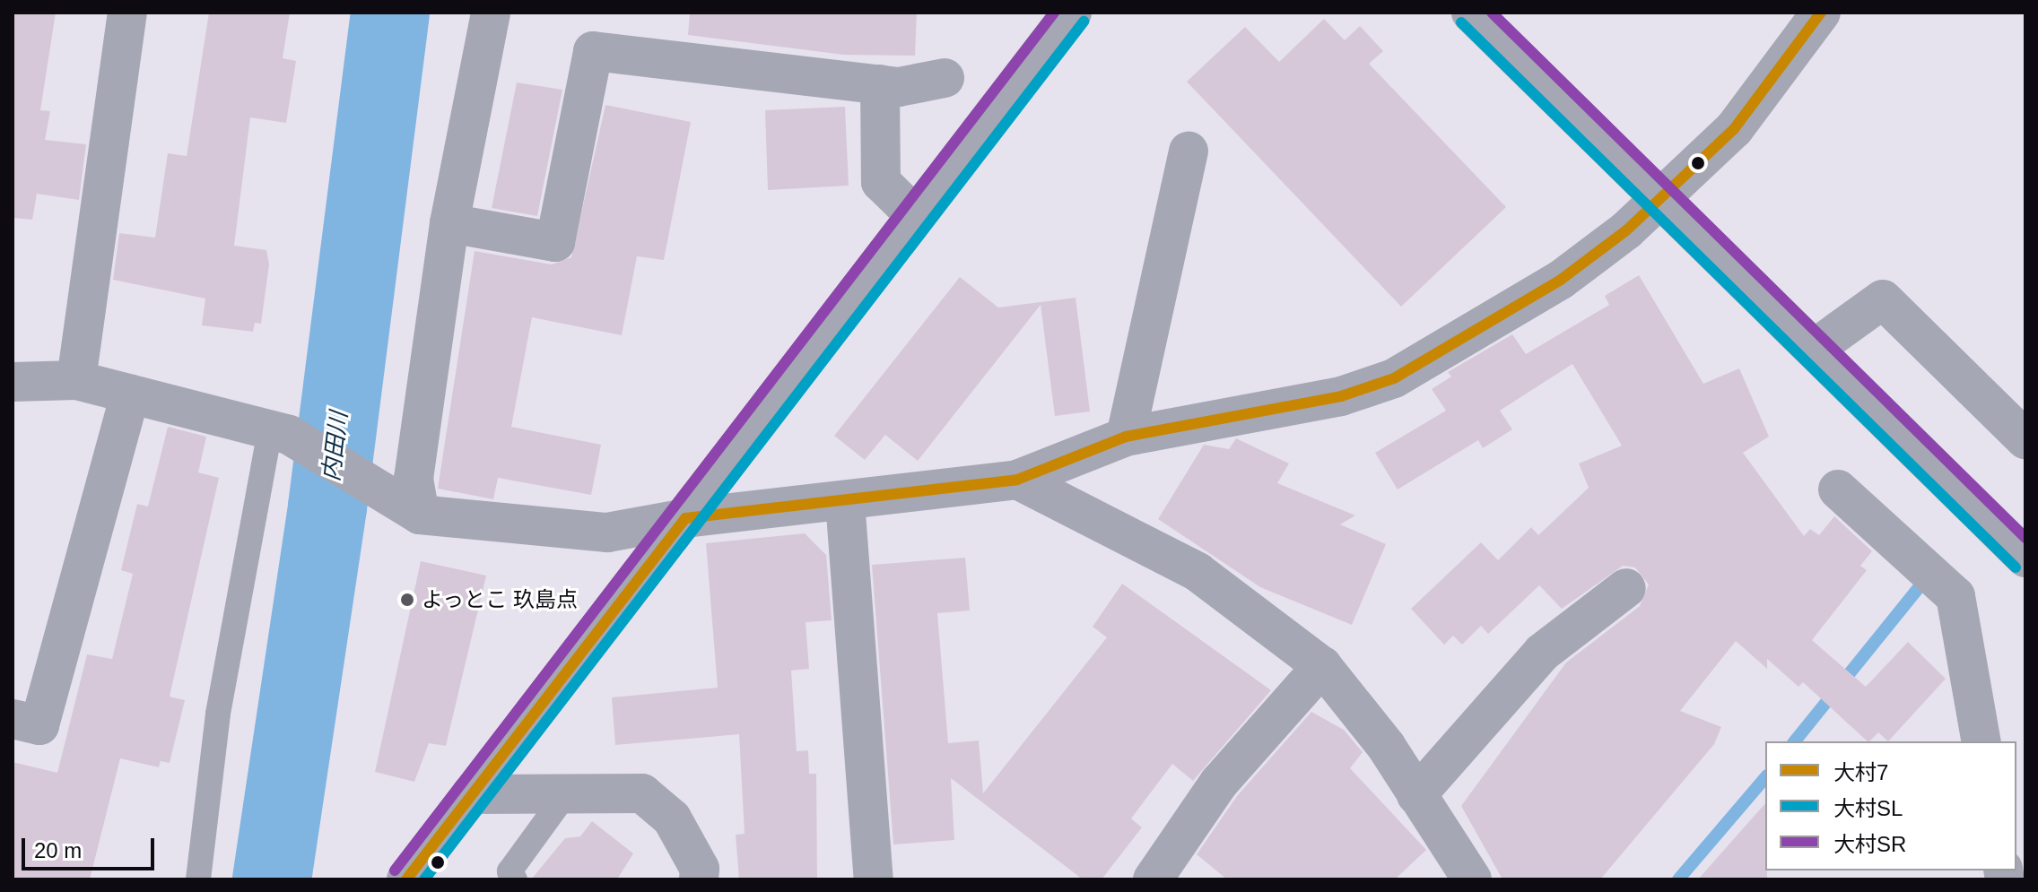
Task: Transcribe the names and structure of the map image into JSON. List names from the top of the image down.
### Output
{
  "water": ["内田川"],
  "places": ["よっとこ 玖島点"],
  "lines": ["transit line 大村7", "transit line 大村SR", "transit line 大村SL"],
  "legend": ["大村7", "大村SL", "大村SR"],
  "scale_bar": "20 m"
}
